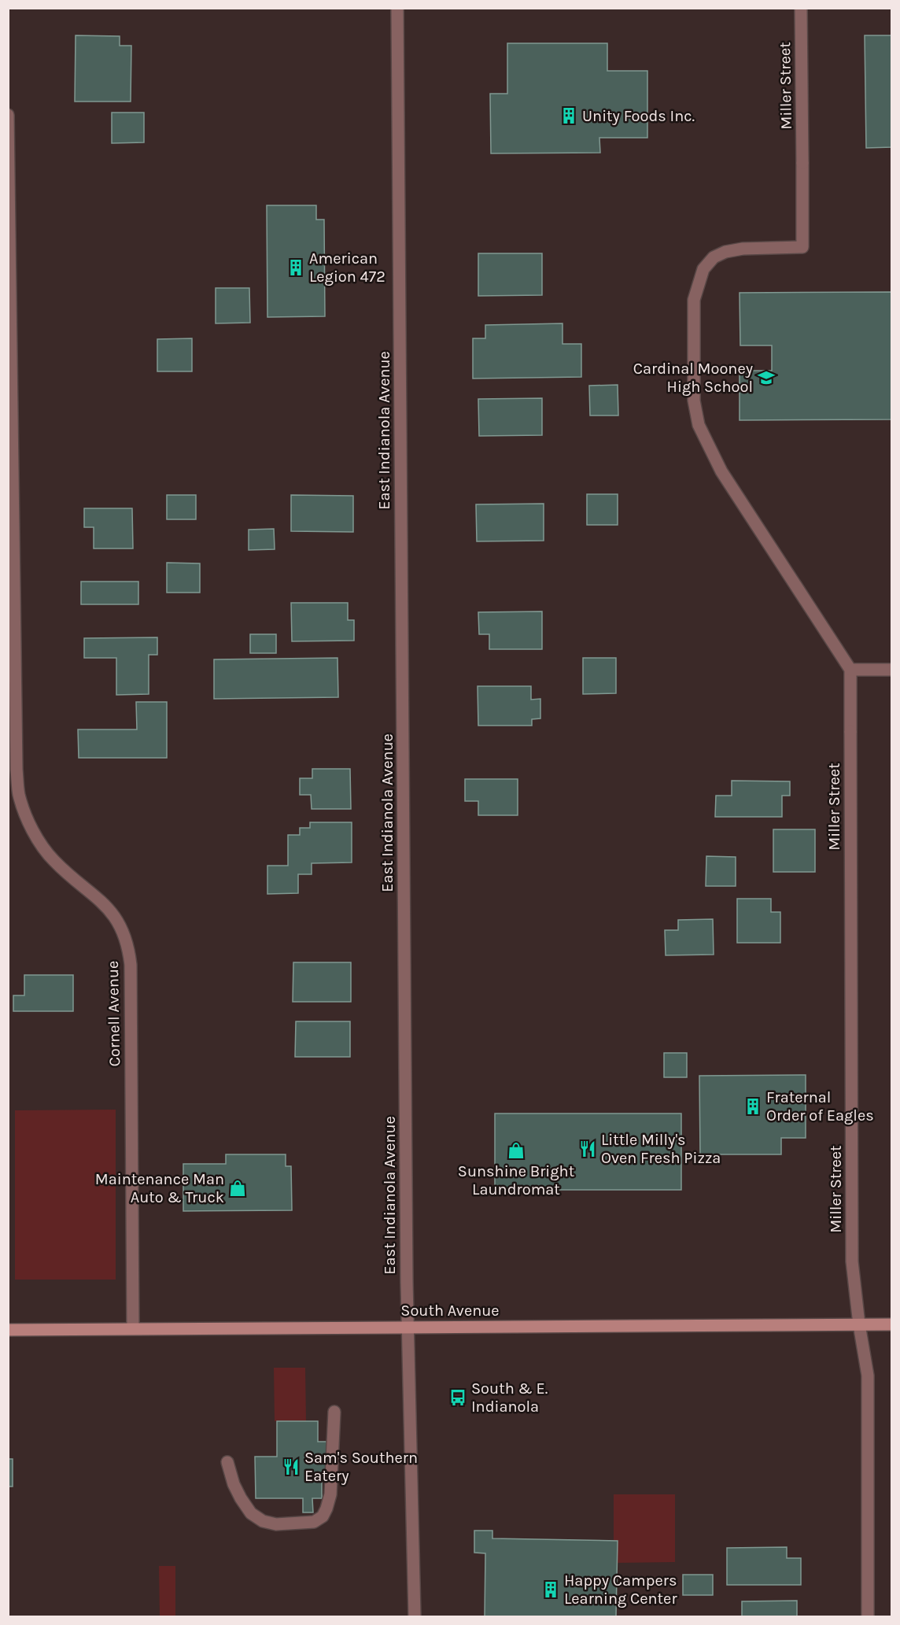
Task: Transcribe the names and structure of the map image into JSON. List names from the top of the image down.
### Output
{
  "streets": {
    "main road": ["South Avenue"],
    "street": ["Miller Street", "East Indianola Avenue", "Cornell Avenue"]
  },
  "crossings": [
    ["Miller Street", "South Avenue"],
    ["East Indianola Avenue", "South Avenue"],
    ["Cornell Avenue", "South Avenue"]
  ],
  "places": {
    "building": [
      "Unity Foods Inc.",
      "American Legion 472",
      "Fraternal Order of Eagles",
      "Happy Campers Learning Center"
    ],
    "school or university": ["Cardinal Mooney High School"],
    "restaurant": ["Little Milly's Oven Fresh Pizza", "Sam's Southern Eatery"],
    "shop": ["Sunshine Bright Laundromat", "Maintenance Man Auto & Truck"],
    "bus stop": ["South & E. Indianola"]
  }
}
